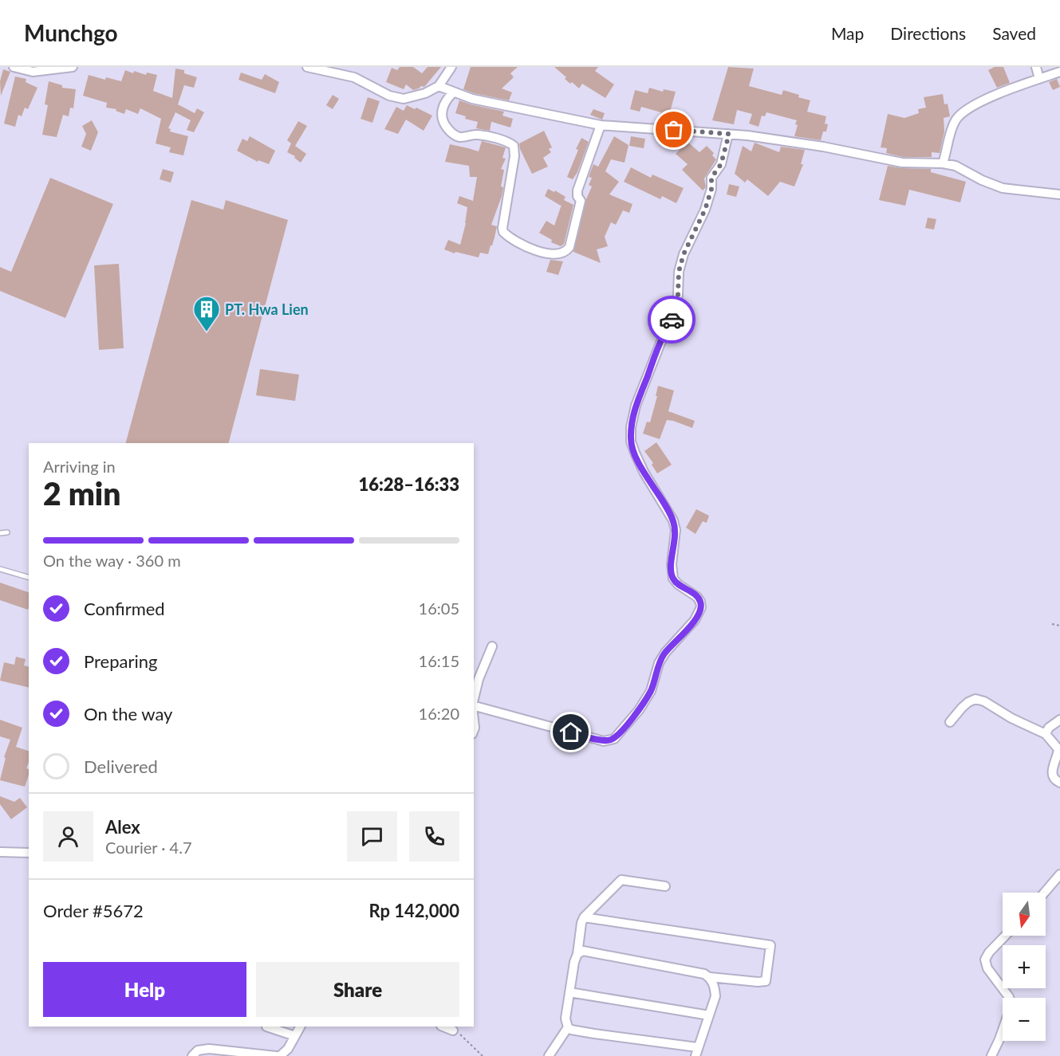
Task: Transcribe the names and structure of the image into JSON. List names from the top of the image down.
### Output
{
  "places": {
    "building": ["PT. Hwa Lien"]
  },
  "north": "bottom",
  "page": {
    "header": "Munchgo",
    "nav": ["Map", "Directions", "Saved"],
    "heading": ["2 min", "Arriving in", "16:28–16:33"],
    "panel": [
      "Alex",
      "Courier · 4.7",
      "Order #5672",
      "Rp 142,000"
    ],
    "bar": "On the way · 360 m",
    "list": [
      ["Confirmed", "16:05"],
      ["Preparing", "16:15"],
      ["On the way", "16:20"],
      "Delivered"
    ],
    "map_buttons": ["+", "−"],
    "buttons": ["Help", "Share"]
  }
}
